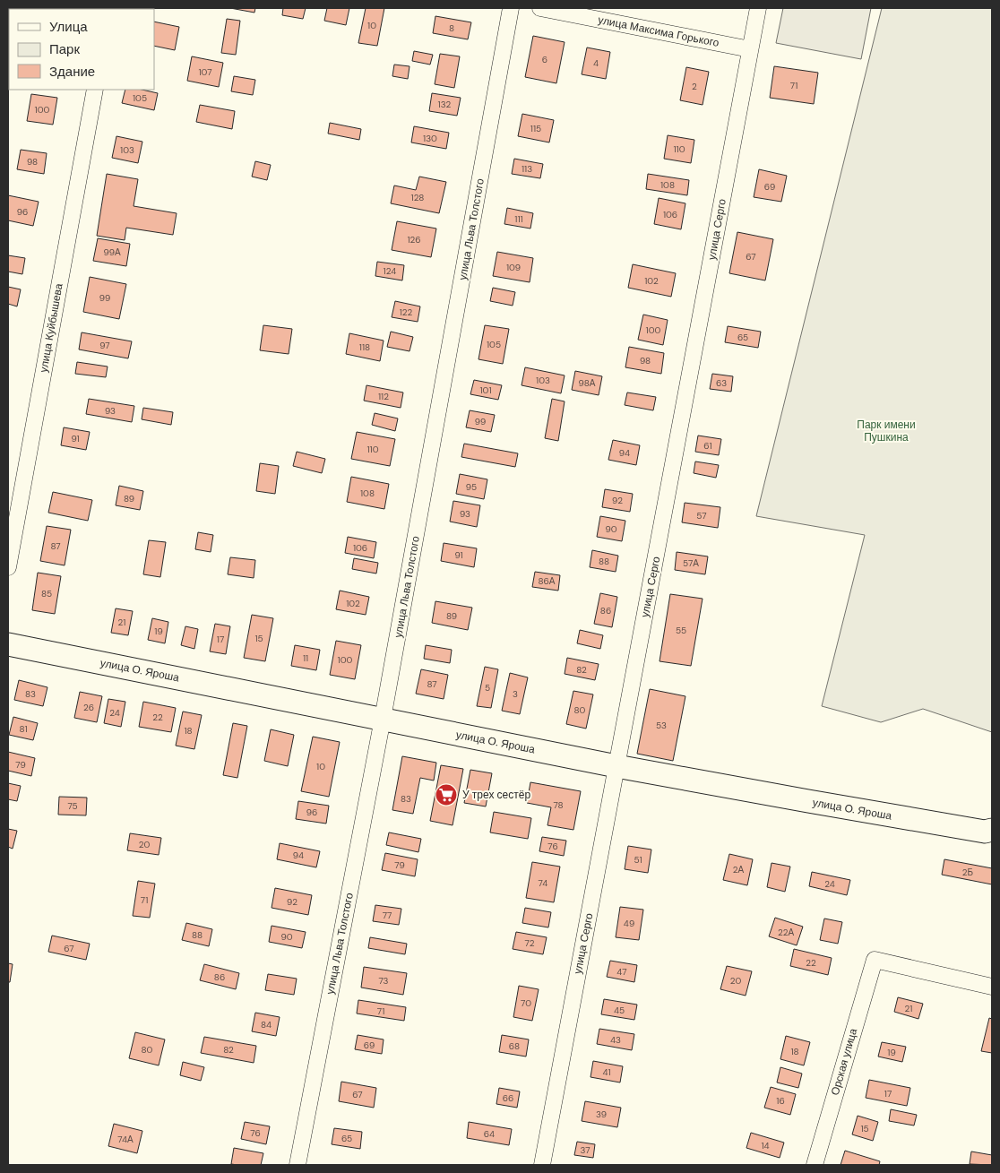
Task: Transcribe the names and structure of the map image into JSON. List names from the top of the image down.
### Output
{
  "streets": {
    "main road": ["улица О. Яроша"],
    "street": [
      "улица Максима Горького",
      "улица Льва Толстого",
      "улица Серго",
      "улица Куйбышева",
      "Орская улица"
    ]
  },
  "crossings": [
    ["улица Максима Горького", "улица Серго"],
    ["улица Льва Толстого", "улица О. Яроша"],
    ["улица Серго", "улица О. Яроша"]
  ],
  "parks": ["Парк имени Пушкина"],
  "places": {
    "supermarket": ["У трех сестёр"]
  },
  "house_numbers": [
    "10",
    "8",
    "6",
    "4",
    "107",
    "71",
    "2",
    "105",
    "132",
    "100",
    "115",
    "130",
    "110",
    "103",
    "98",
    "113",
    "108",
    "69",
    "128",
    "96",
    "106",
    "111",
    "126",
    "99А",
    "67",
    "109",
    "124",
    "102",
    "99",
    "122",
    "100",
    "65",
    "105",
    "97",
    "118",
    "98",
    "103",
    "98А",
    "63",
    "101",
    "112",
    "93",
    "99",
    "91",
    "61",
    "110",
    "94",
    "95",
    "108",
    "89",
    "92",
    "93",
    "57",
    "90",
    "87",
    "106",
    "91",
    "88",
    "57А",
    "86А",
    "85",
    "102",
    "86",
    "89",
    "21",
    "55",
    "19",
    "15",
    "17",
    "11",
    "100",
    "82",
    "87",
    "5",
    "83",
    "3",
    "26",
    "80",
    "24",
    "22",
    "53",
    "81",
    "18",
    "79",
    "10",
    "83",
    "78",
    "75",
    "96",
    "20",
    "76",
    "94",
    "51",
    "79",
    "2А",
    "2Б",
    "74",
    "24",
    "71",
    "92",
    "77",
    "49",
    "22А",
    "88",
    "90",
    "72",
    "67",
    "22",
    "47",
    "86",
    "73",
    "20",
    "70",
    "21",
    "45",
    "71",
    "84",
    "43",
    "69",
    "68",
    "80",
    "82",
    "18",
    "19",
    "41",
    "17",
    "67",
    "66",
    "16",
    "39",
    "15",
    "76",
    "64",
    "65",
    "74А",
    "14",
    "37"
  ],
  "legend": ["Улица", "Парк", "Здание"]
}
